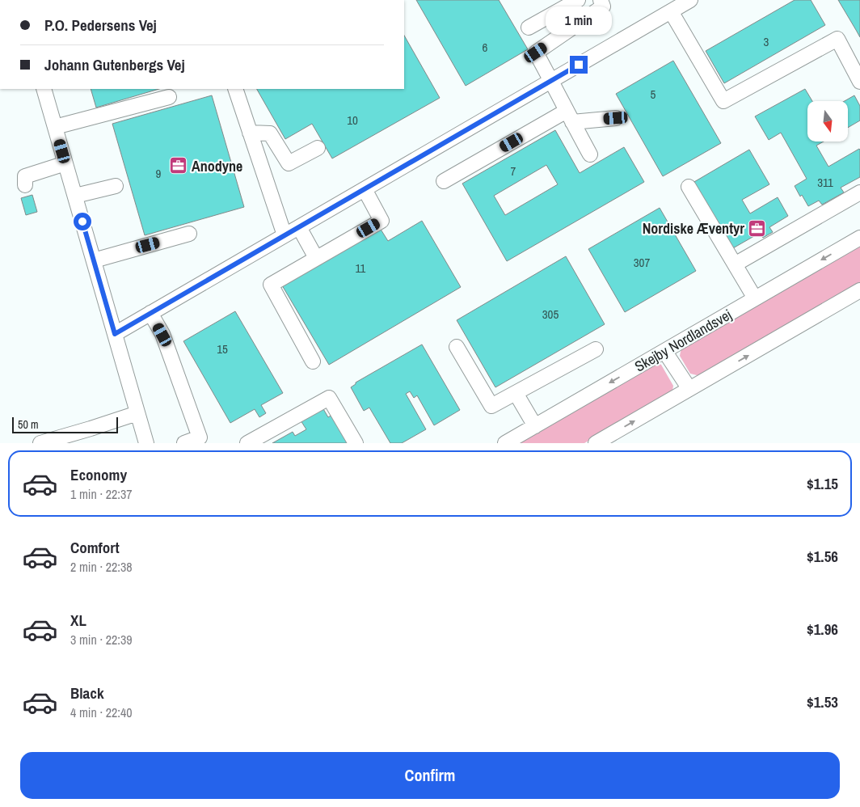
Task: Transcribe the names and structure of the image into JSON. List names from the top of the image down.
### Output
{
  "streets": {
    "street": ["Skejby Nordlandsvej"]
  },
  "places": {
    "office": ["Anodyne", "Nordiske Æventyr"]
  },
  "house_numbers": [
    "3",
    "6",
    "5",
    "10",
    "7",
    "9",
    "311",
    "307",
    "11",
    "305",
    "15"
  ],
  "scale_bar": "50 m",
  "north": "bottom",
  "page": {
    "banner": ["P.O. Pedersens Vej", "Johann Gutenbergs Vej"],
    "bubble": "1 min",
    "scale": "50 m",
    "list": [
      {
        "name": "Economy",
        "note": "1 min · 22:37",
        "value": "$1.15"
      },
      {
        "name": "Comfort",
        "note": "2 min · 22:38",
        "value": "$1.56"
      },
      {
        "name": "XL",
        "note": "3 min · 22:39",
        "value": "$1.96"
      },
      {
        "name": "Black",
        "note": "4 min · 22:40",
        "value": "$1.53"
      }
    ],
    "buttons": "Confirm"
  }
}
